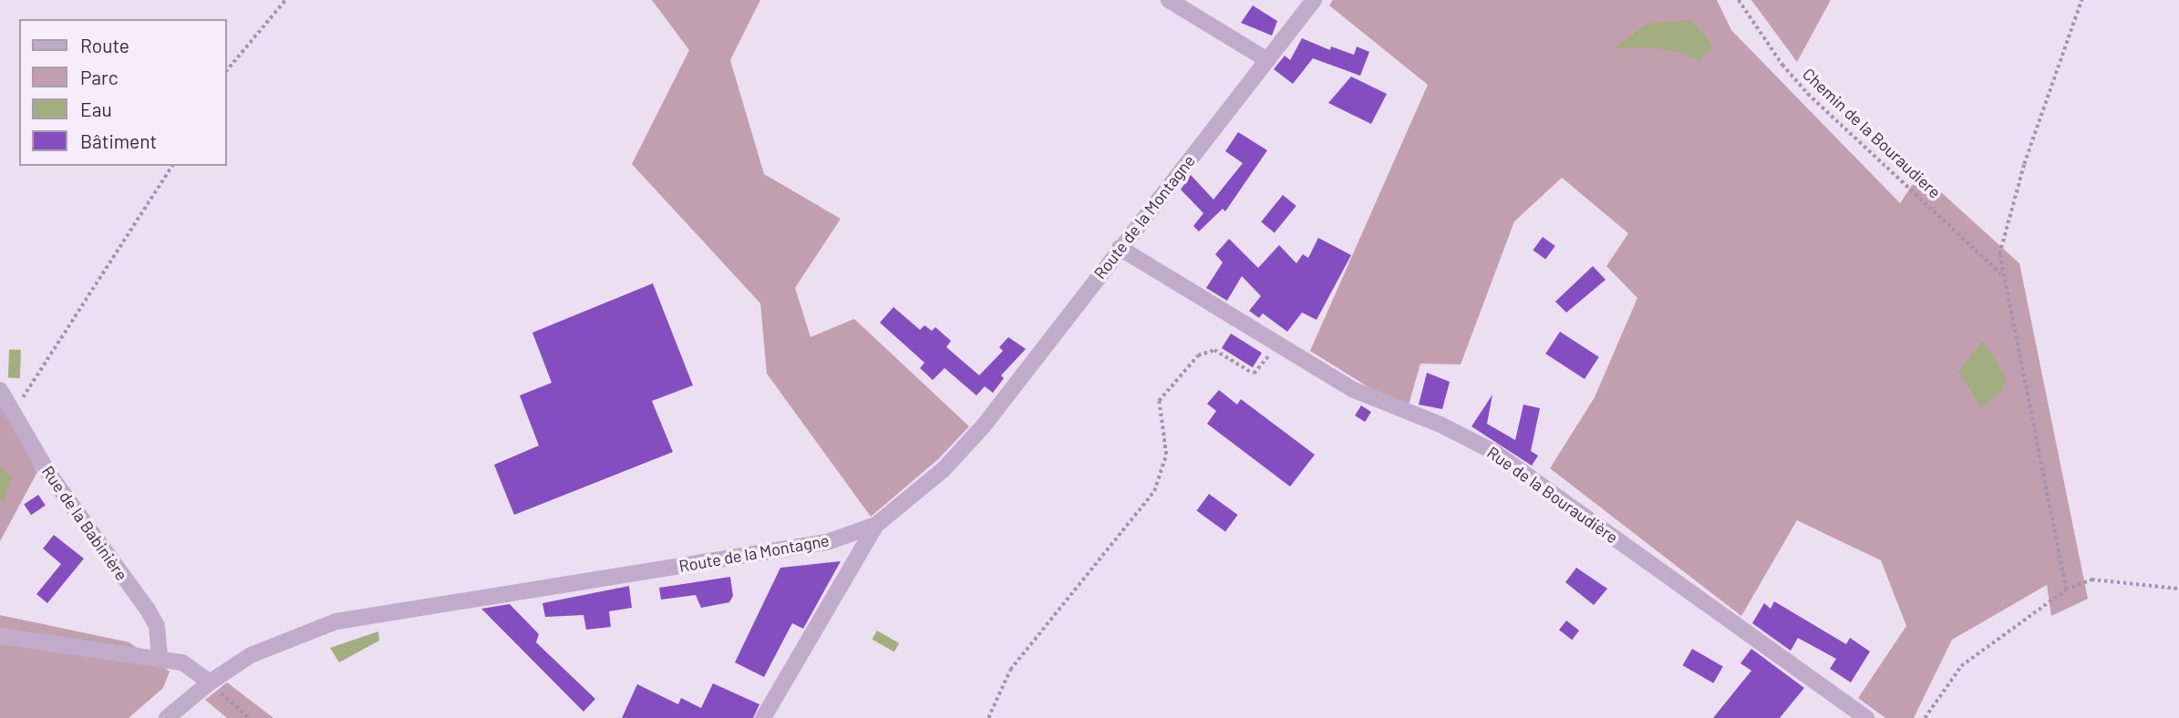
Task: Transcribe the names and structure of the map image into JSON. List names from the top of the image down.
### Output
{
  "streets": {
    "street": ["Route de la Montagne", "Rue de la Bouraudière", "Rue de la Babinière"],
    "path": ["Chemin de la Bouraudiere"]
  },
  "crossings": [
    ["Route de la Montagne", "Rue de la Bouraudière"]
  ],
  "legend": [
    "Route",
    "Parc",
    "Eau",
    "Bâtiment"
  ]
}
